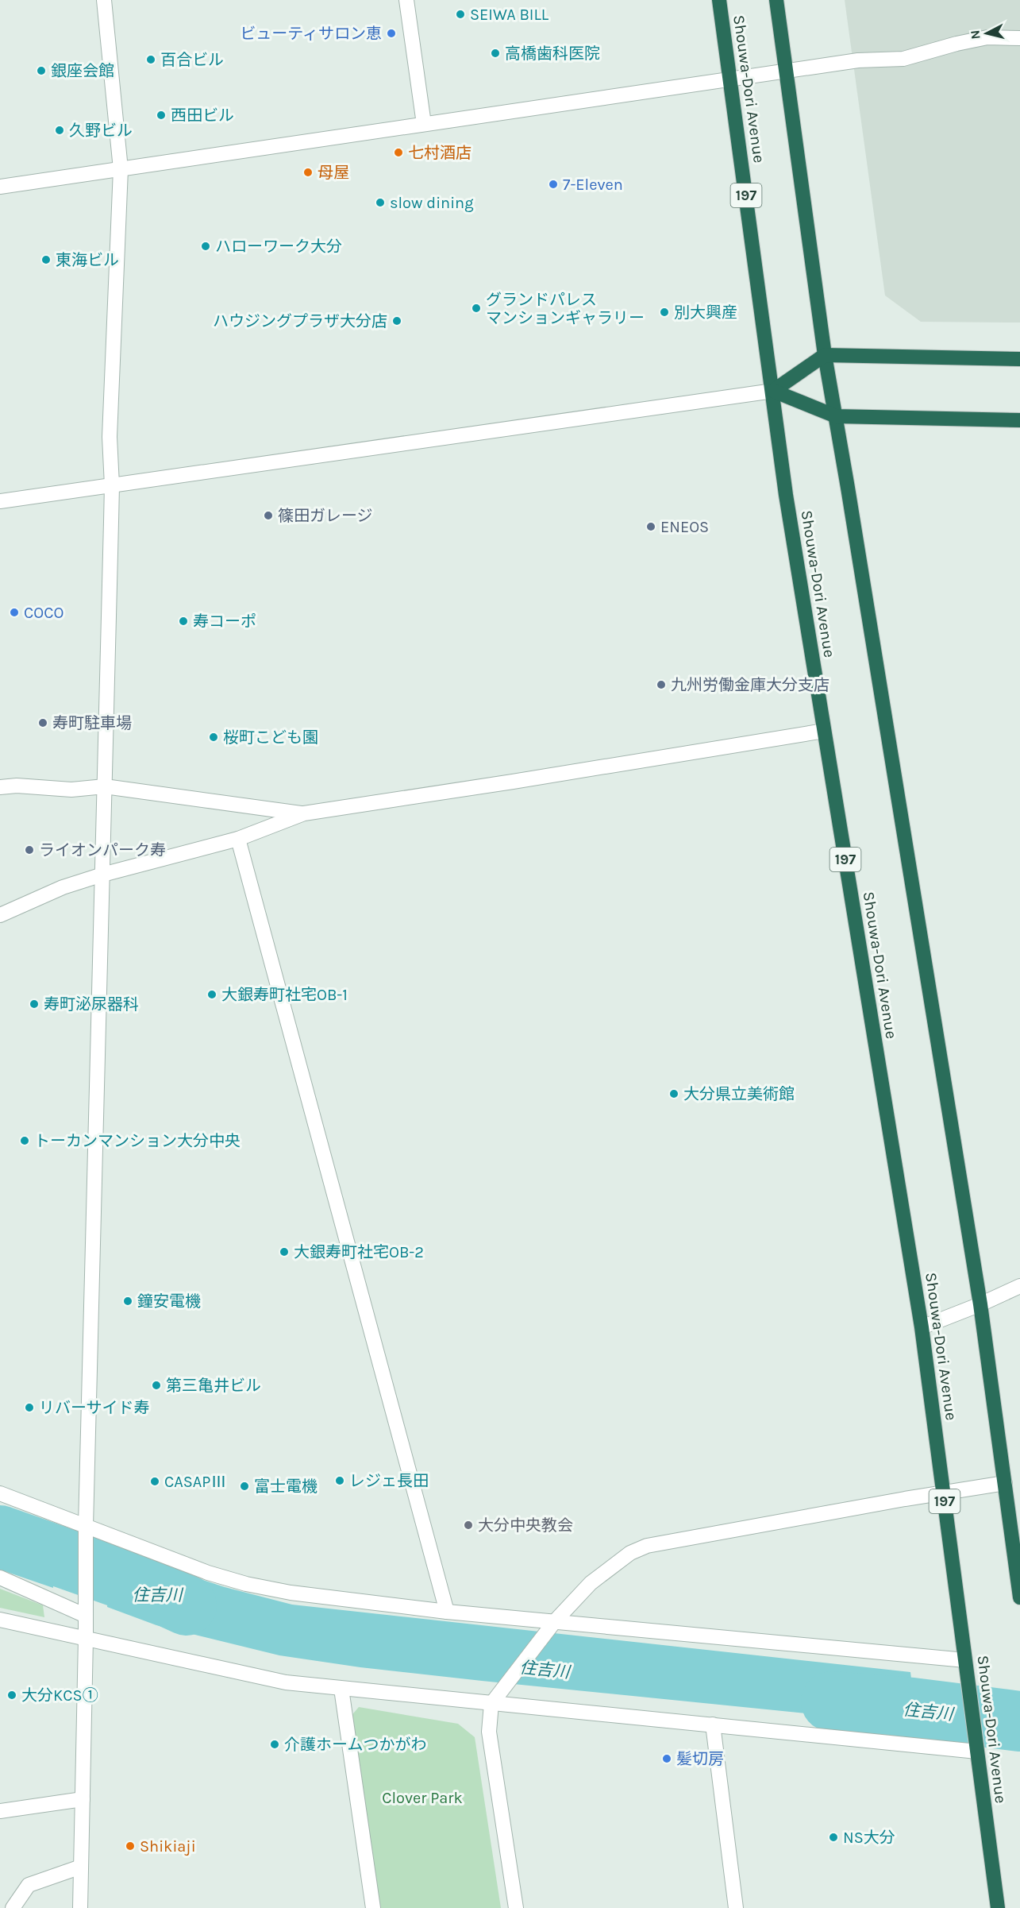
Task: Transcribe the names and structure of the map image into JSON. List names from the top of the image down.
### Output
{
  "streets": {
    "highway": ["Shouwa-Dori Avenue", "197"]
  },
  "water": ["住吉川"],
  "parks": ["Clover Park"],
  "places": [
    "SEIWA BILL",
    "ビューティサロン恵",
    "高橋歯科医院",
    "百合ビル",
    "銀座会館",
    "西田ビル",
    "久野ビル",
    "七村酒店",
    "母屋",
    "7-Eleven",
    "slow dining",
    "ハローワーク大分",
    "東海ビル",
    "グランドパレス マンションギャラリー",
    "別大興産",
    "ハウジングプラザ大分店",
    "篠田ガレージ",
    "ENEOS",
    "COCO",
    "寿コーポ",
    "九州労働金庫大分支店",
    "寿町駐車場",
    "桜町こども園",
    "ライオンパーク寿",
    "大銀寿町社宅OB-1",
    "寿町泌尿器科",
    "大分県立美術館",
    "トーカンマンション大分中央",
    "大銀寿町社宅OB-2",
    "鐘安電機",
    "第三亀井ビル",
    "リバーサイド寿",
    "レジェ長田",
    "CASAPⅢ",
    "富士電機",
    "大分中央教会",
    "大分KCS①",
    "介護ホームつかがわ",
    "髪切房",
    "NS大分",
    "Shikiaji"
  ],
  "north": "left"
}
